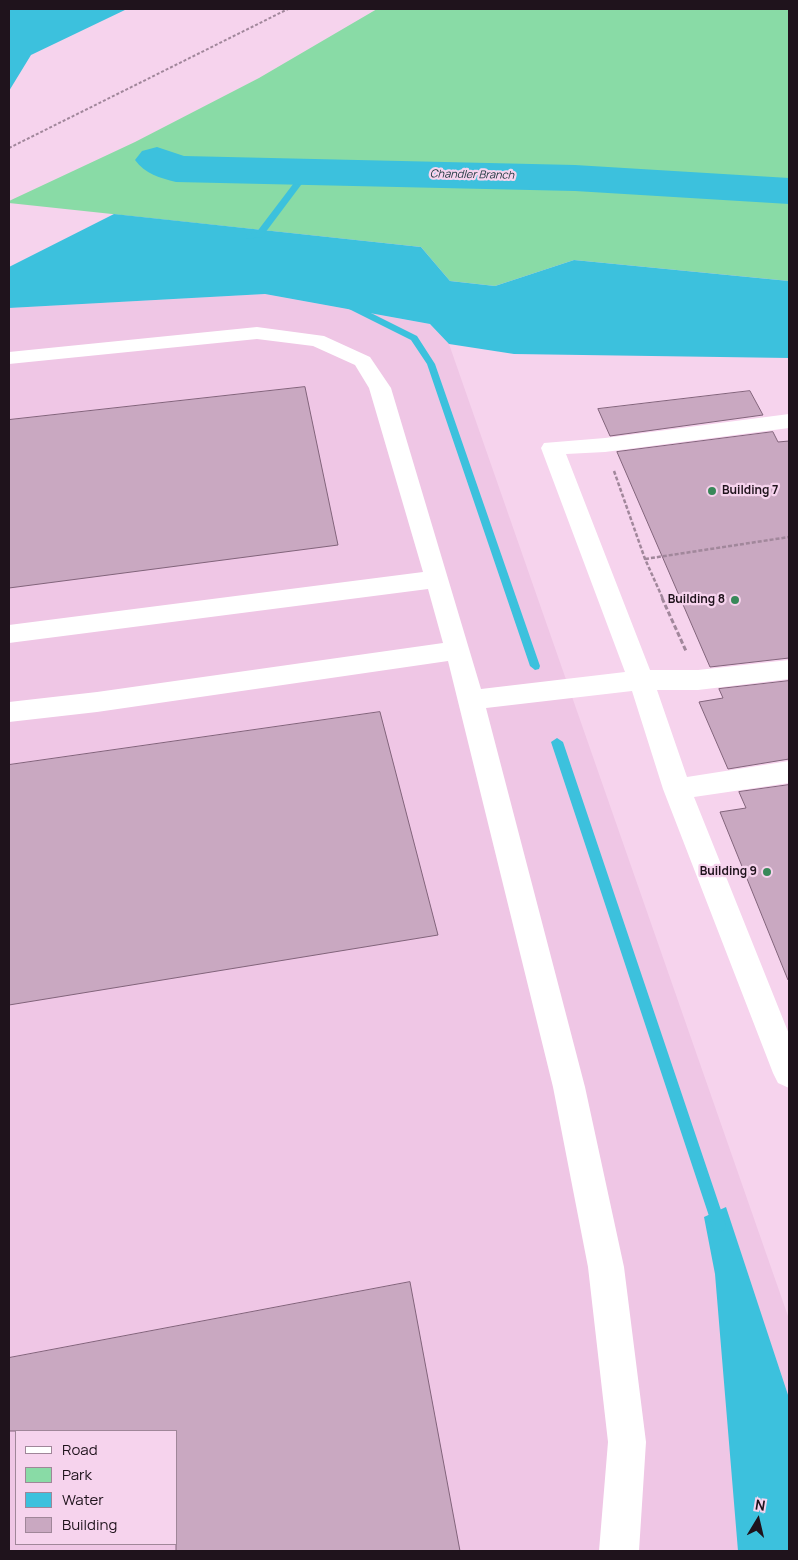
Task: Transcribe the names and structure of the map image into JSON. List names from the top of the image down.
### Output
{
  "water": ["Chandler Branch"],
  "places": ["Building 7", "Building 8", "Building 9"],
  "legend": [
    "Road",
    "Park",
    "Water",
    "Building"
  ],
  "north": "top"
}
